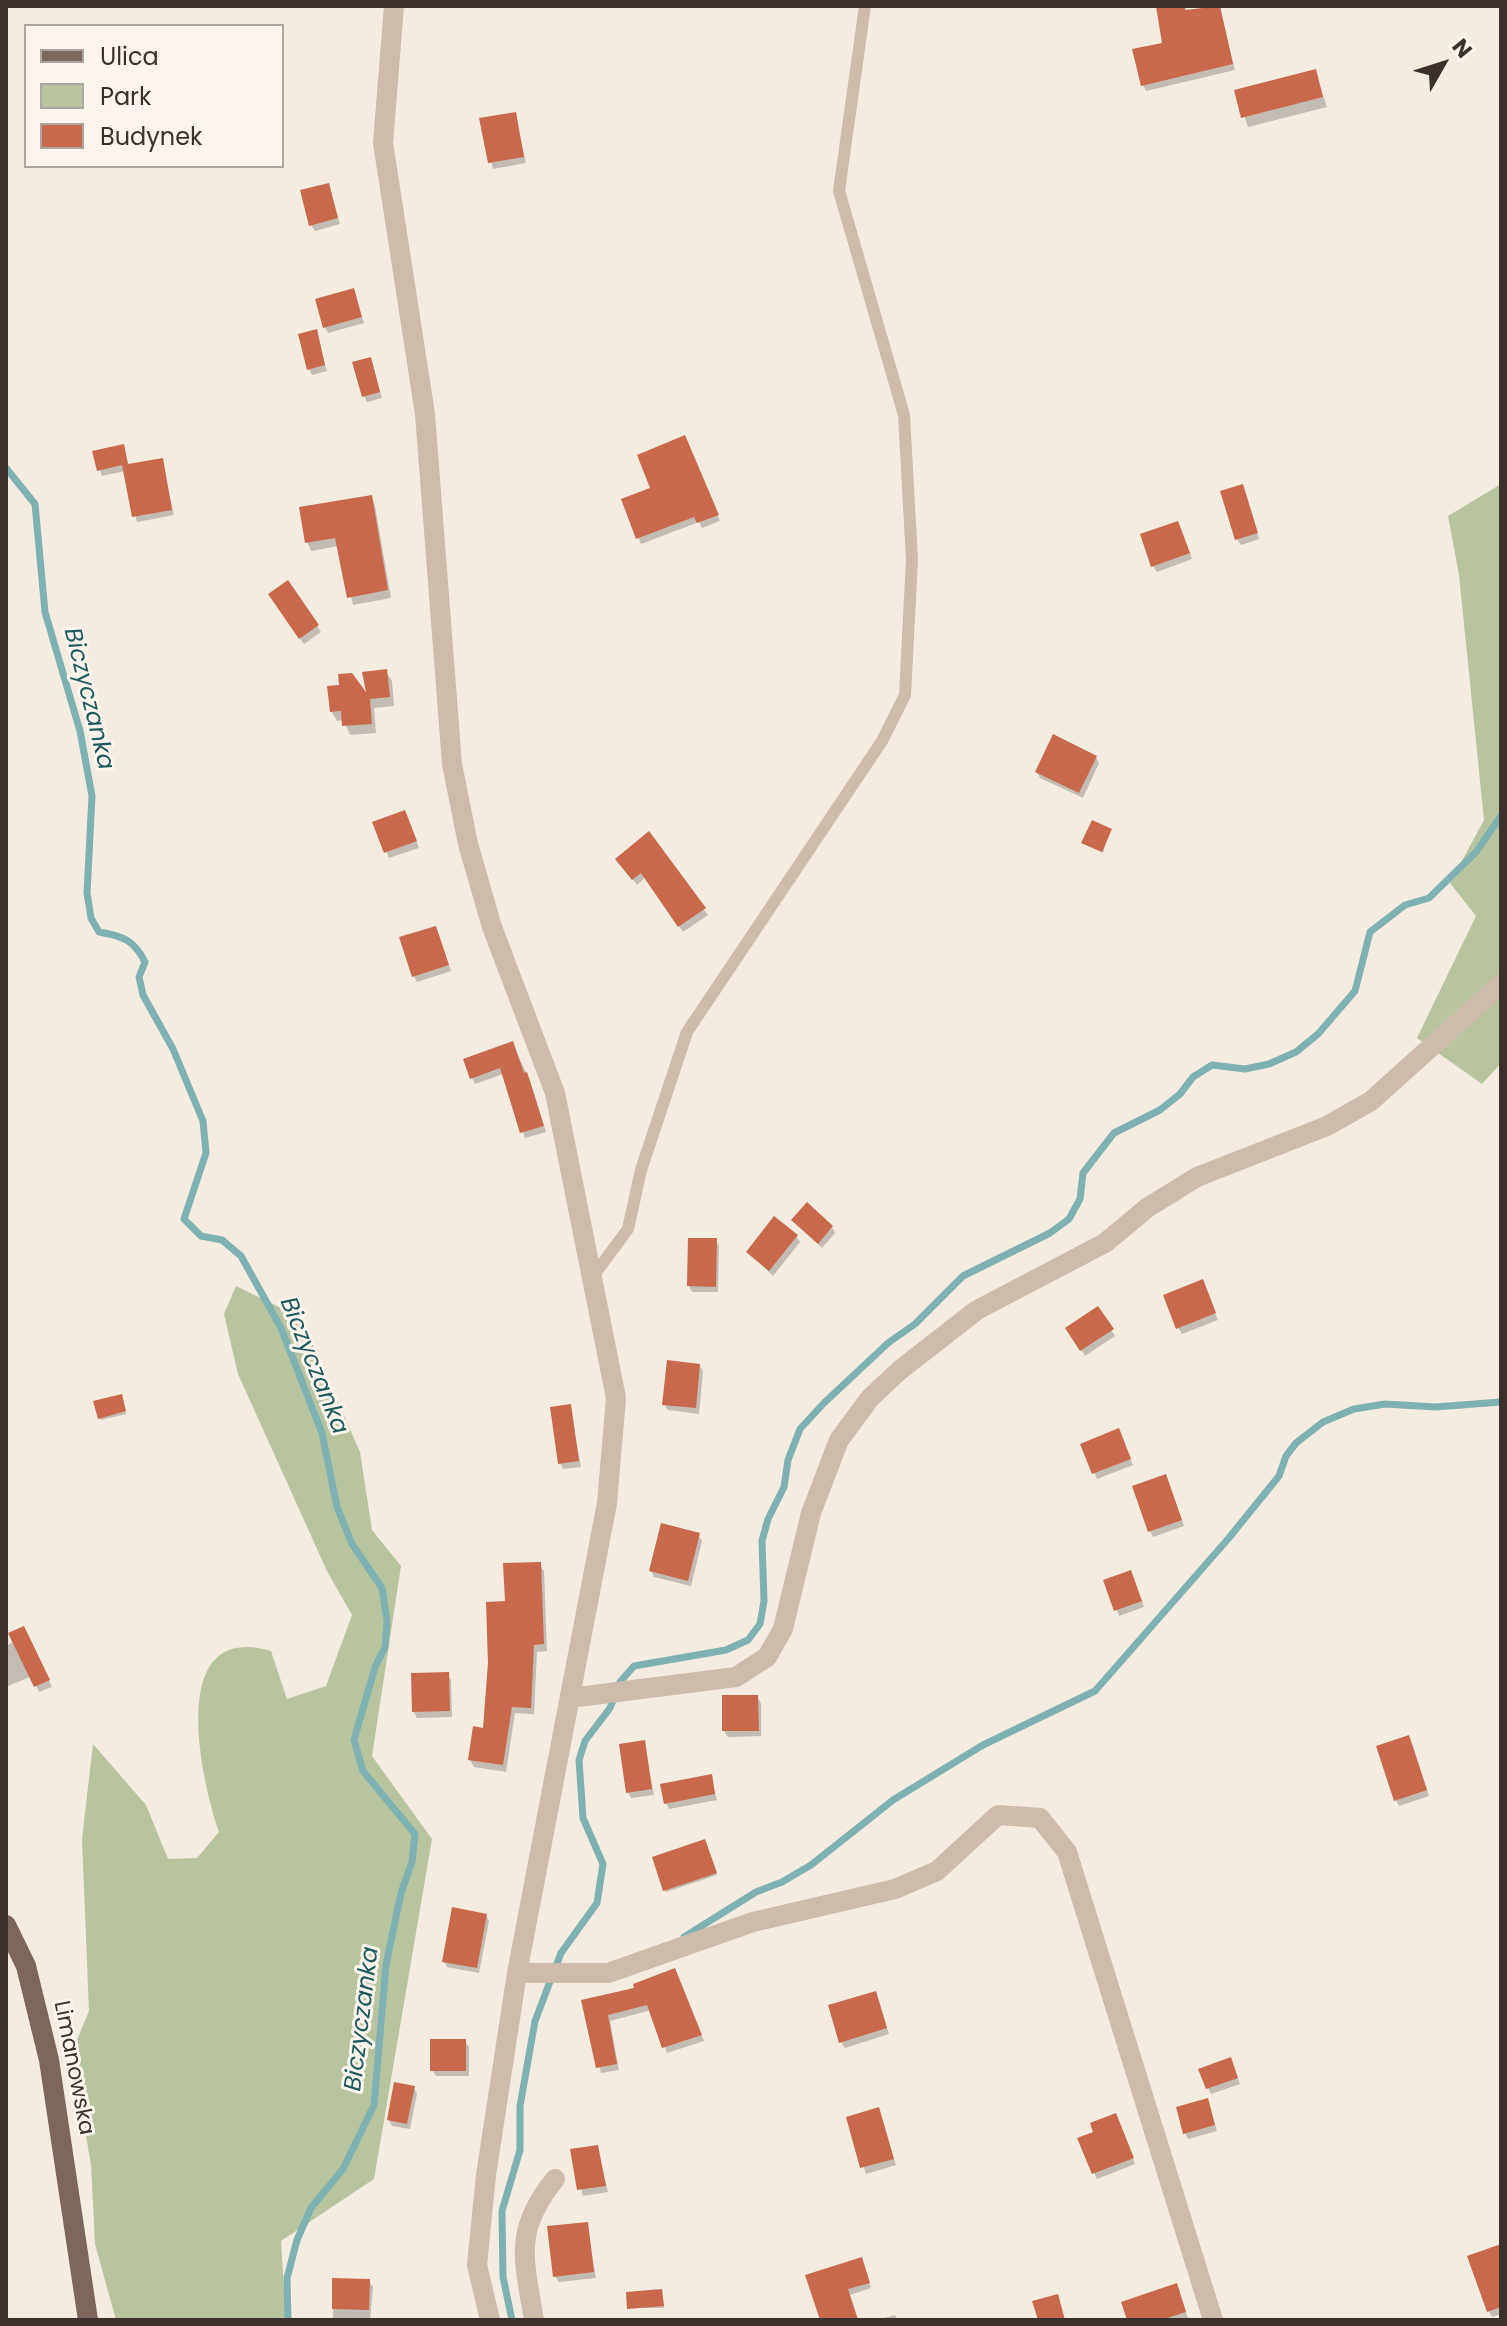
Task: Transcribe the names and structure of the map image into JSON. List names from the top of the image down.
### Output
{
  "streets": {
    "main road": ["Limanowska"]
  },
  "water": ["Biczyczanka"],
  "legend": ["Ulica", "Park", "Budynek"],
  "north": "top right"
}
